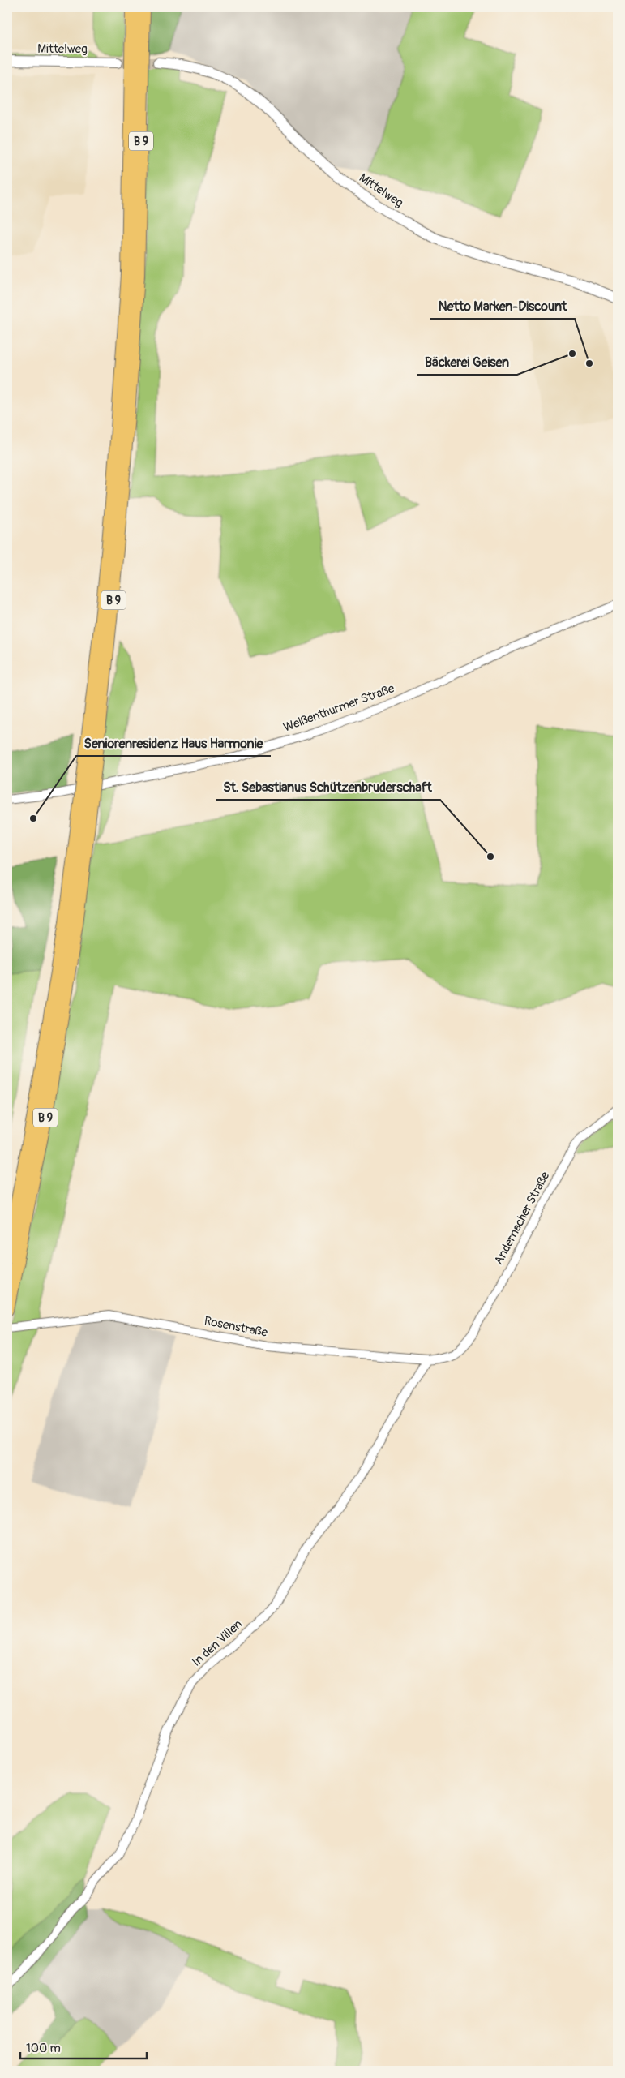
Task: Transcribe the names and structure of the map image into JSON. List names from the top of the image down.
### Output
{
  "streets": {
    "highway": ["B 9"],
    "street": [
      "Mittelweg",
      "Weißenthurmer Straße",
      "Andernacher Straße",
      "Rosenstraße",
      "In den Villen"
    ]
  },
  "crossings": [
    ["Andernacher Straße", "Rosenstraße"],
    ["Rosenstraße", "In den Villen"]
  ],
  "places": [
    "Bäckerei Geisen",
    "Netto Marken-Discount",
    "Seniorenresidenz Haus Harmonie",
    "St. Sebastianus Schützenbruderschaft"
  ],
  "scale_bar": "100 m"
}
